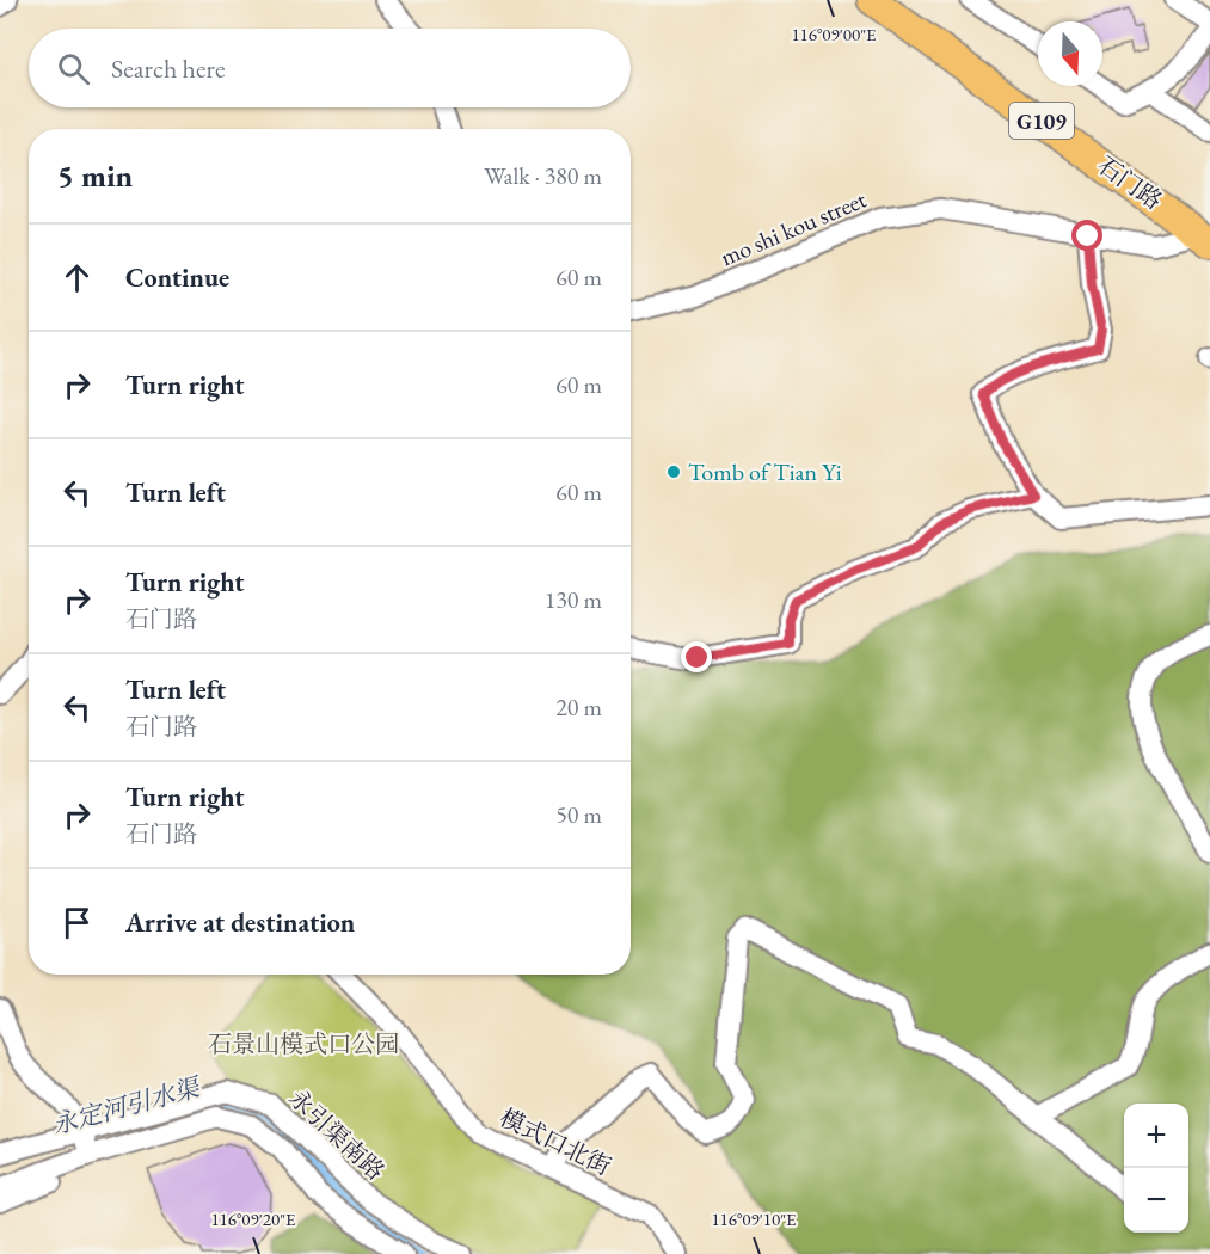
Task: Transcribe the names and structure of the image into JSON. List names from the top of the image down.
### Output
{
  "streets": {
    "highway": ["G109", "石门路"],
    "street": ["mo shi kou street", "永引渠南路", "模式口北街"]
  },
  "crossings": [
    ["石门路", "mo shi kou street"]
  ],
  "water": ["永定河引水渠"],
  "parks": ["石景山模式口公园"],
  "places": ["Tomb of Tian Yi"],
  "north": "bottom",
  "page": {
    "search": "Search here",
    "heading": ["5 min", "Walk · 380 m"],
    "list": [
      ["Continue", "60 m"],
      ["Turn right", "60 m"],
      ["Turn left", "60 m"],
      ["Turn right", "石门路", "130 m"],
      ["Turn left", "石门路", "20 m"],
      ["Turn right", "石门路", "50 m"],
      "Arrive at destination"
    ],
    "map_buttons": ["+", "−"]
  },
  "coordinates": ["116°09'00\"E", "116°09'20\"E", "116°09'10\"E"]
}
